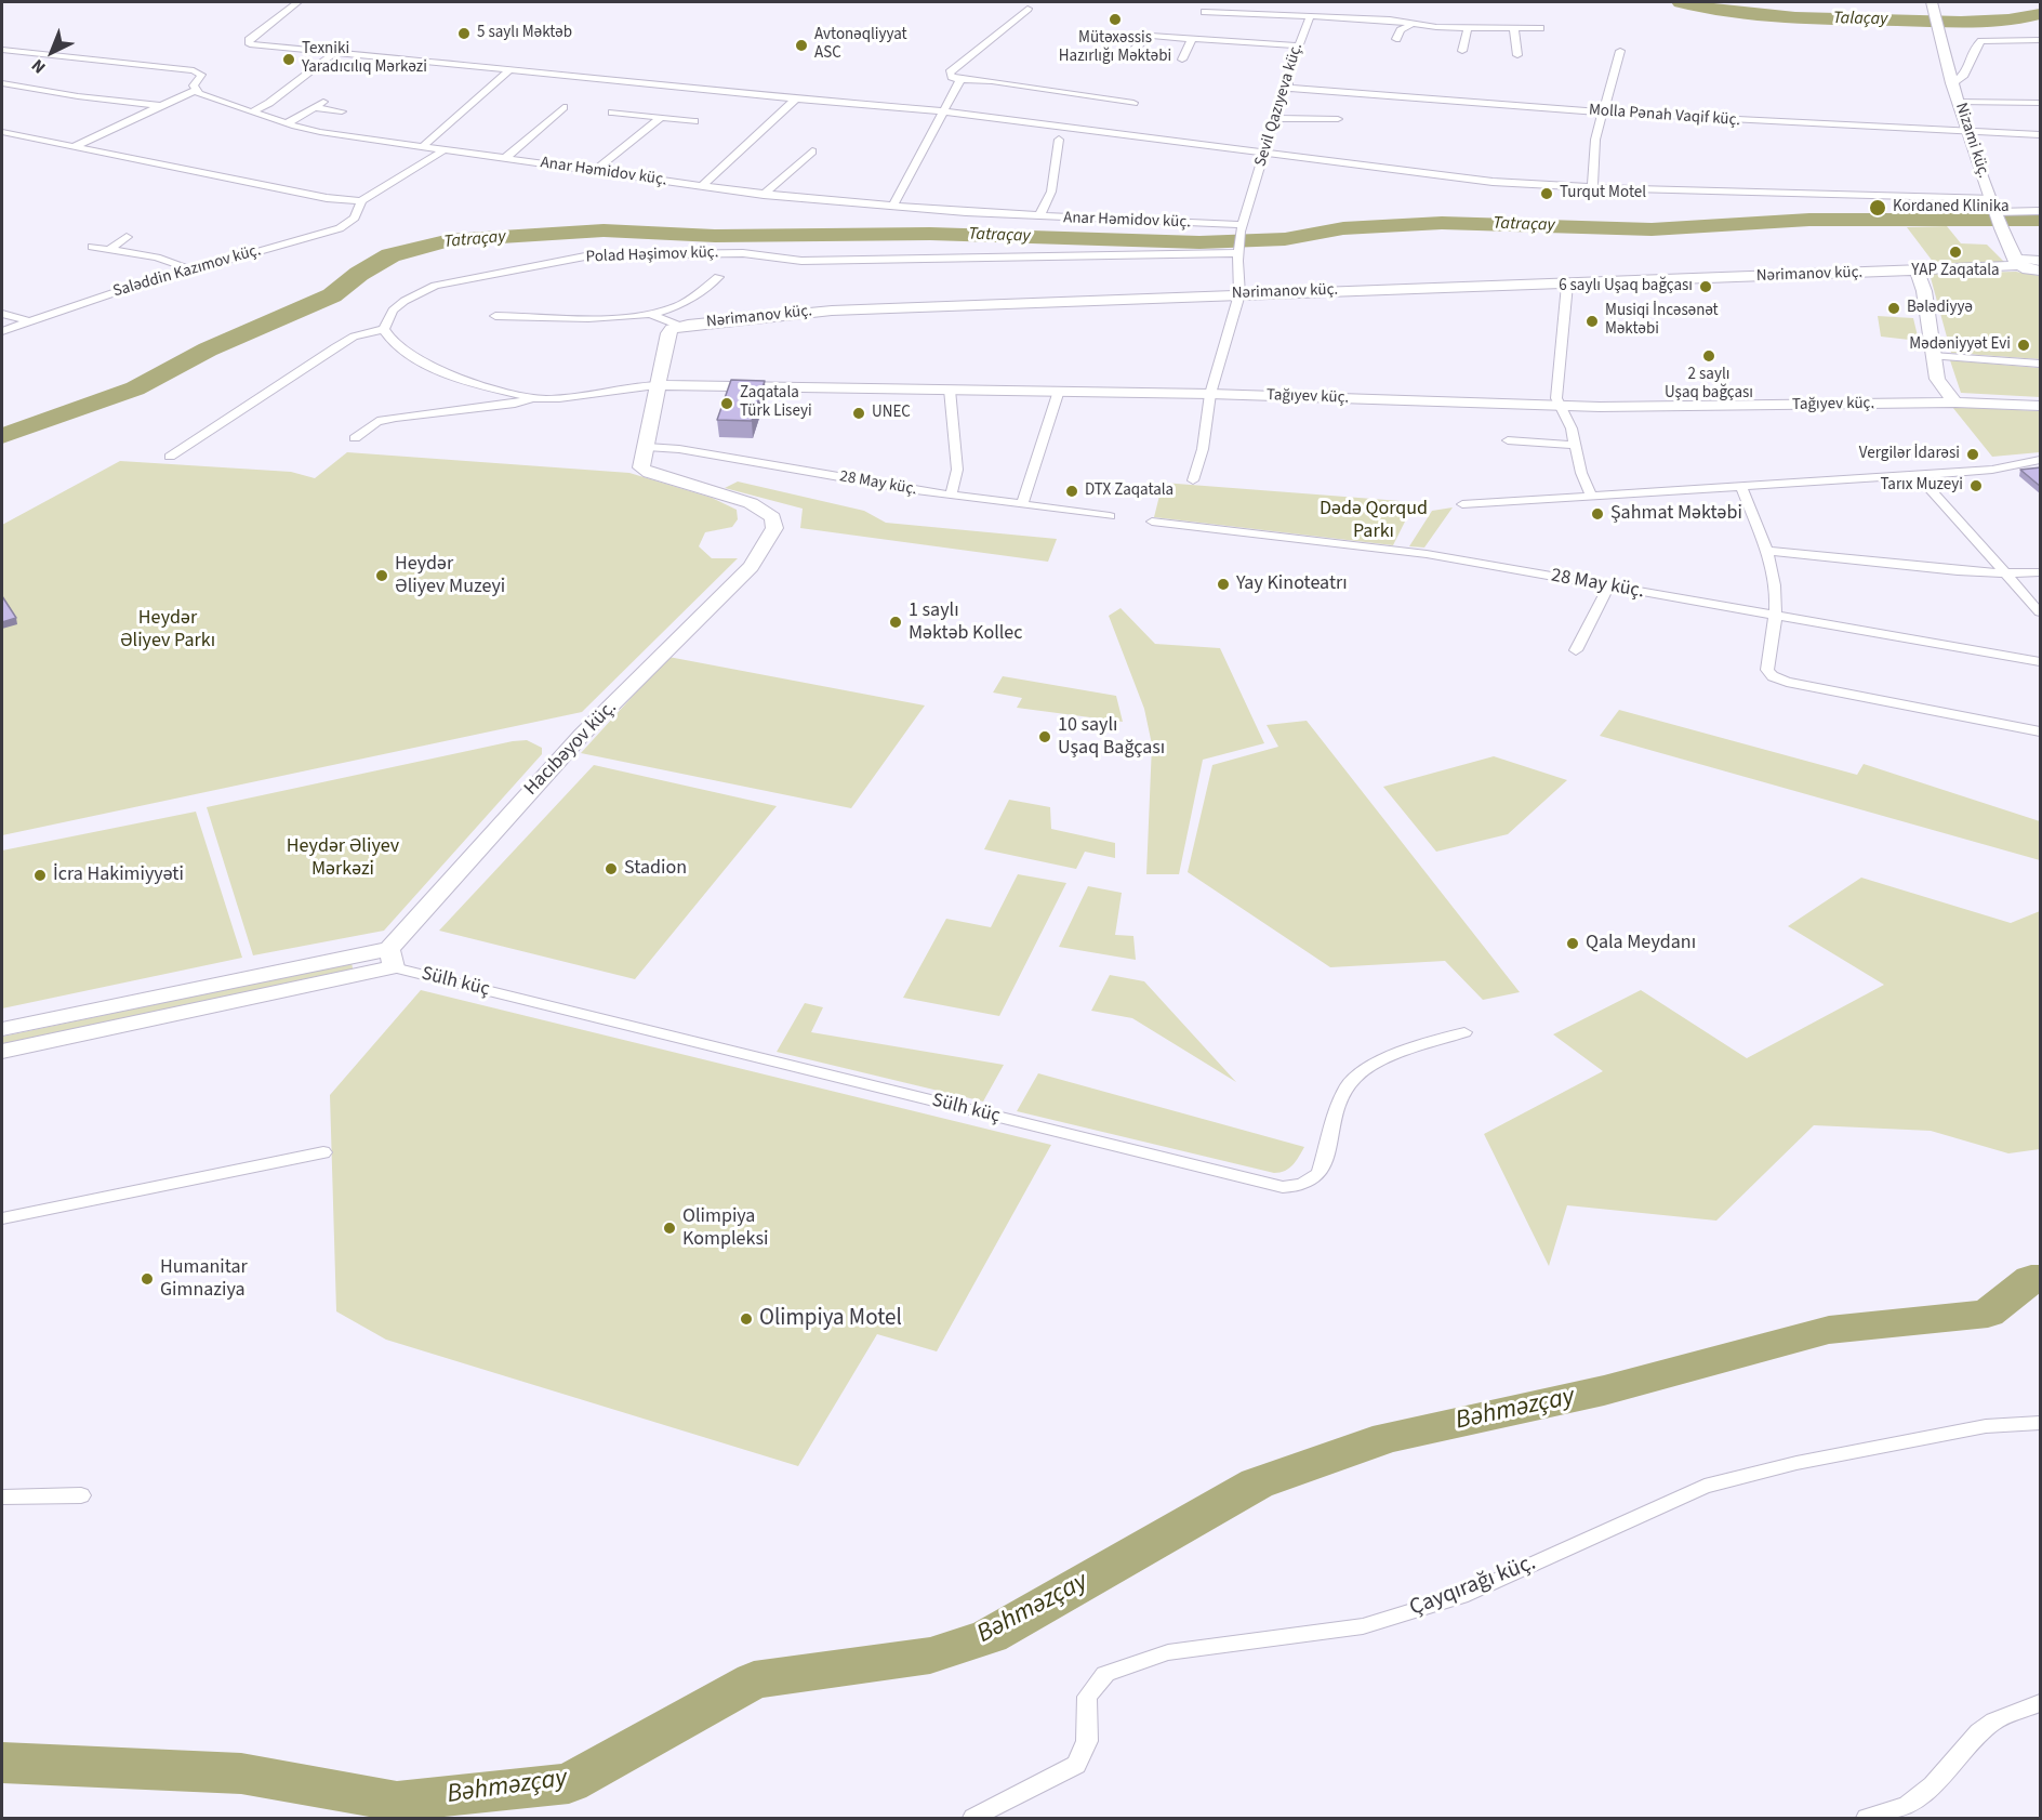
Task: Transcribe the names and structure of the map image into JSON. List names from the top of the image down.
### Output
{
  "streets": {
    "street": [
      "Sevil Qazıyeva küç.",
      "Molla Pənah Vaqif küç.",
      "Nizami küç.",
      "Anar Həmidov küç.",
      "Polad Həşimov küç.",
      "Saləddin Kazımov küç.",
      "Nərimanov küç.",
      "Tağıyev küç.",
      "28 May küç.",
      "Hacıbəyov küç.",
      "Sülh küç",
      "Çayqırağı küç."
    ]
  },
  "crossings": [
    ["Sevil Qazıyeva küç.", "Molla Pənah Vaqif küç."],
    ["Sevil Qazıyeva küç.", "Anar Həmidov küç."],
    ["Sevil Qazıyeva küç.", "Polad Həşimov küç."],
    ["Molla Pənah Vaqif küç.", "Nizami küç."],
    ["Nizami küç.", "Nərimanov küç."],
    ["Anar Həmidov küç.", "Saləddin Kazımov küç."],
    ["Nərimanov küç.", "Tağıyev küç."],
    ["Nərimanov küç.", "28 May küç."],
    ["Nərimanov küç.", "Hacıbəyov küç."],
    ["28 May küç.", "Hacıbəyov küç."],
    ["Hacıbəyov küç.", "Sülh küç"]
  ],
  "water": ["Talaçay", "Tatraçay", "Bəhməzçay"],
  "parks": ["Dədə Qorqud Parkı", "Heydər Əliyev Parkı", "Heydər Əliyev Mərkəzi"],
  "places": [
    "Mütəxəssis Hazırlığı Məktəbi",
    "5 saylı Məktəb",
    "Avtonəqliyyat ASC",
    "Texniki Yaradıcılıq Mərkəzi",
    "Turqut Motel",
    "Kordaned Klinika",
    "YAP Zaqatala",
    "6 saylı Uşaq bağçası",
    "Bələdiyyə",
    "Musiqi İncəsənət Məktəbi",
    "Mədəniyyət Evi",
    "2 saylı Uşaq bağçası",
    "Zaqatala Türk Liseyi",
    "UNEC",
    "Vergilər İdarəsi",
    "Tarıx Muzeyi",
    "DTX Zaqatala",
    "Şahmat Məktəbi",
    "Heydər Əliyev Muzeyi",
    "Yay Kinoteatrı",
    "1 saylı Məktəb Kollec",
    "10 saylı Uşaq Bağçası",
    "Stadion",
    "İcra Hakimiyyəti",
    "Qala Meydanı",
    "Olimpiya Kompleksi",
    "Humanitar Gimnaziya",
    "Olimpiya Motel"
  ],
  "north": "bottom left"
}
